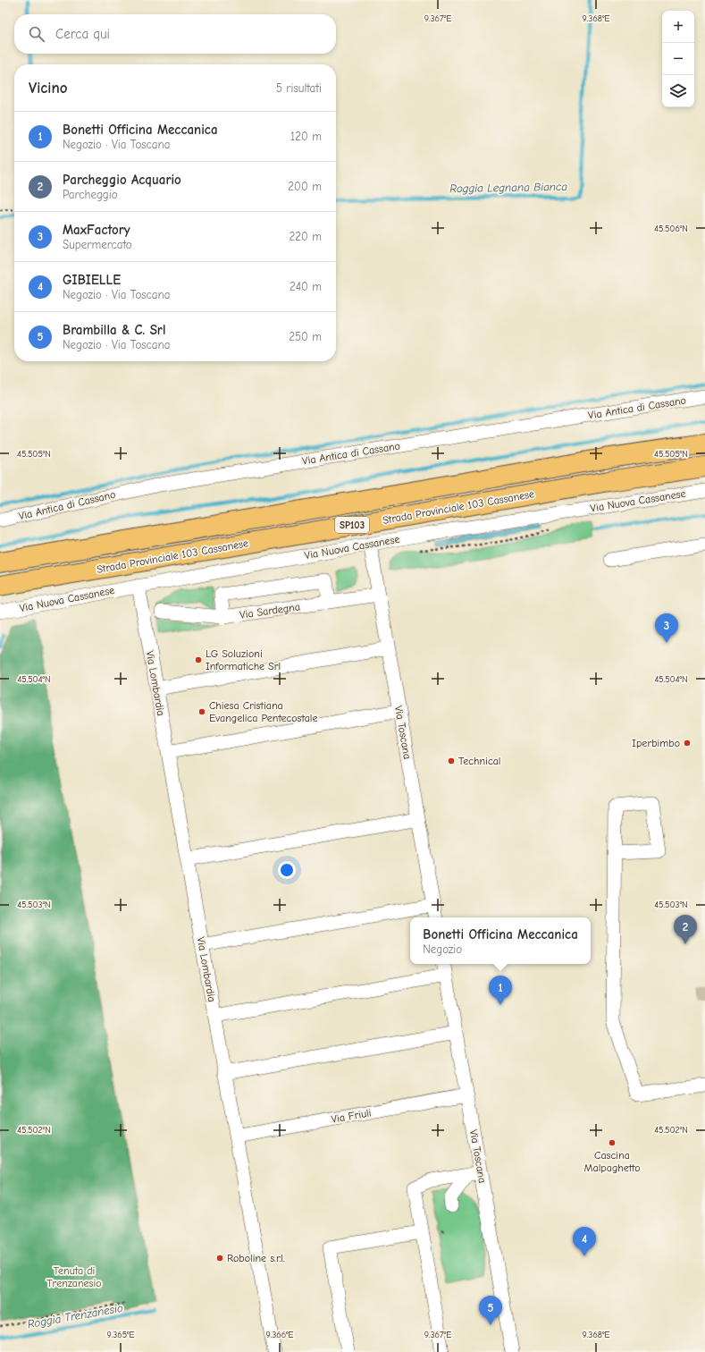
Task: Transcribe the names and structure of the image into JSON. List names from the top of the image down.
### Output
{
  "streets": {
    "highway": ["Strada Provinciale 103 Cassanese", "SP103"],
    "street": [
      "Via Antica di Cassano",
      "Via Nuova Cassanese",
      "Via Sardegna",
      "Via Lombardia",
      "Via Toscana",
      "Via Friuli"
    ]
  },
  "crossings": [
    ["Via Nuova Cassanese", "Via Lombardia"],
    ["Via Nuova Cassanese", "Via Toscana"],
    ["Strada Provinciale 103 Cassanese", "SP103"],
    ["Via Sardegna", "Via Toscana"],
    ["Via Lombardia", "Via Friuli"],
    ["Via Toscana", "Via Friuli"]
  ],
  "water": ["Roggia Legnana Bianca", "Roggia Trenzanesio"],
  "parks": ["Tenuta di Trenzanesio"],
  "places": [
    "LG Soluzioni Informatiche Srl",
    "Chiesa Cristiana Evangelica Pentecostale",
    "Iperbimbo",
    "Technical",
    "Cascina Malpaghetto",
    "Roboline s.r.l."
  ],
  "page": {
    "map_buttons": ["+", "−"],
    "search": "Cerca qui",
    "heading": ["Vicino", "5 risultati"],
    "list": [
      {
        "mark": "1",
        "name": "Bonetti Officina Meccanica",
        "note": "Negozio · Via Toscana",
        "value": "120 m"
      },
      {
        "mark": "2",
        "name": "Parcheggio Acquario",
        "note": "Parcheggio",
        "value": "200 m"
      },
      {
        "mark": "3",
        "name": "MaxFactory",
        "note": "Supermercato",
        "value": "220 m"
      },
      {
        "mark": "4",
        "name": "GIBIELLE",
        "note": "Negozio · Via Toscana",
        "value": "240 m"
      },
      {
        "mark": "5",
        "name": "Brambilla & C. Srl",
        "note": "Negozio · Via Toscana",
        "value": "250 m"
      }
    ],
    "pins": [
      "3",
      "2",
      "1",
      "4",
      "5"
    ],
    "popup": ["Bonetti Officina Meccanica", "Negozio"]
  },
  "coordinates": [
    "9.367°E",
    "9.368°E",
    "45.506°N",
    "45.505°N",
    "45.504°N",
    "45.503°N",
    "45.502°N",
    "9.365°E",
    "9.366°E"
  ]
}
